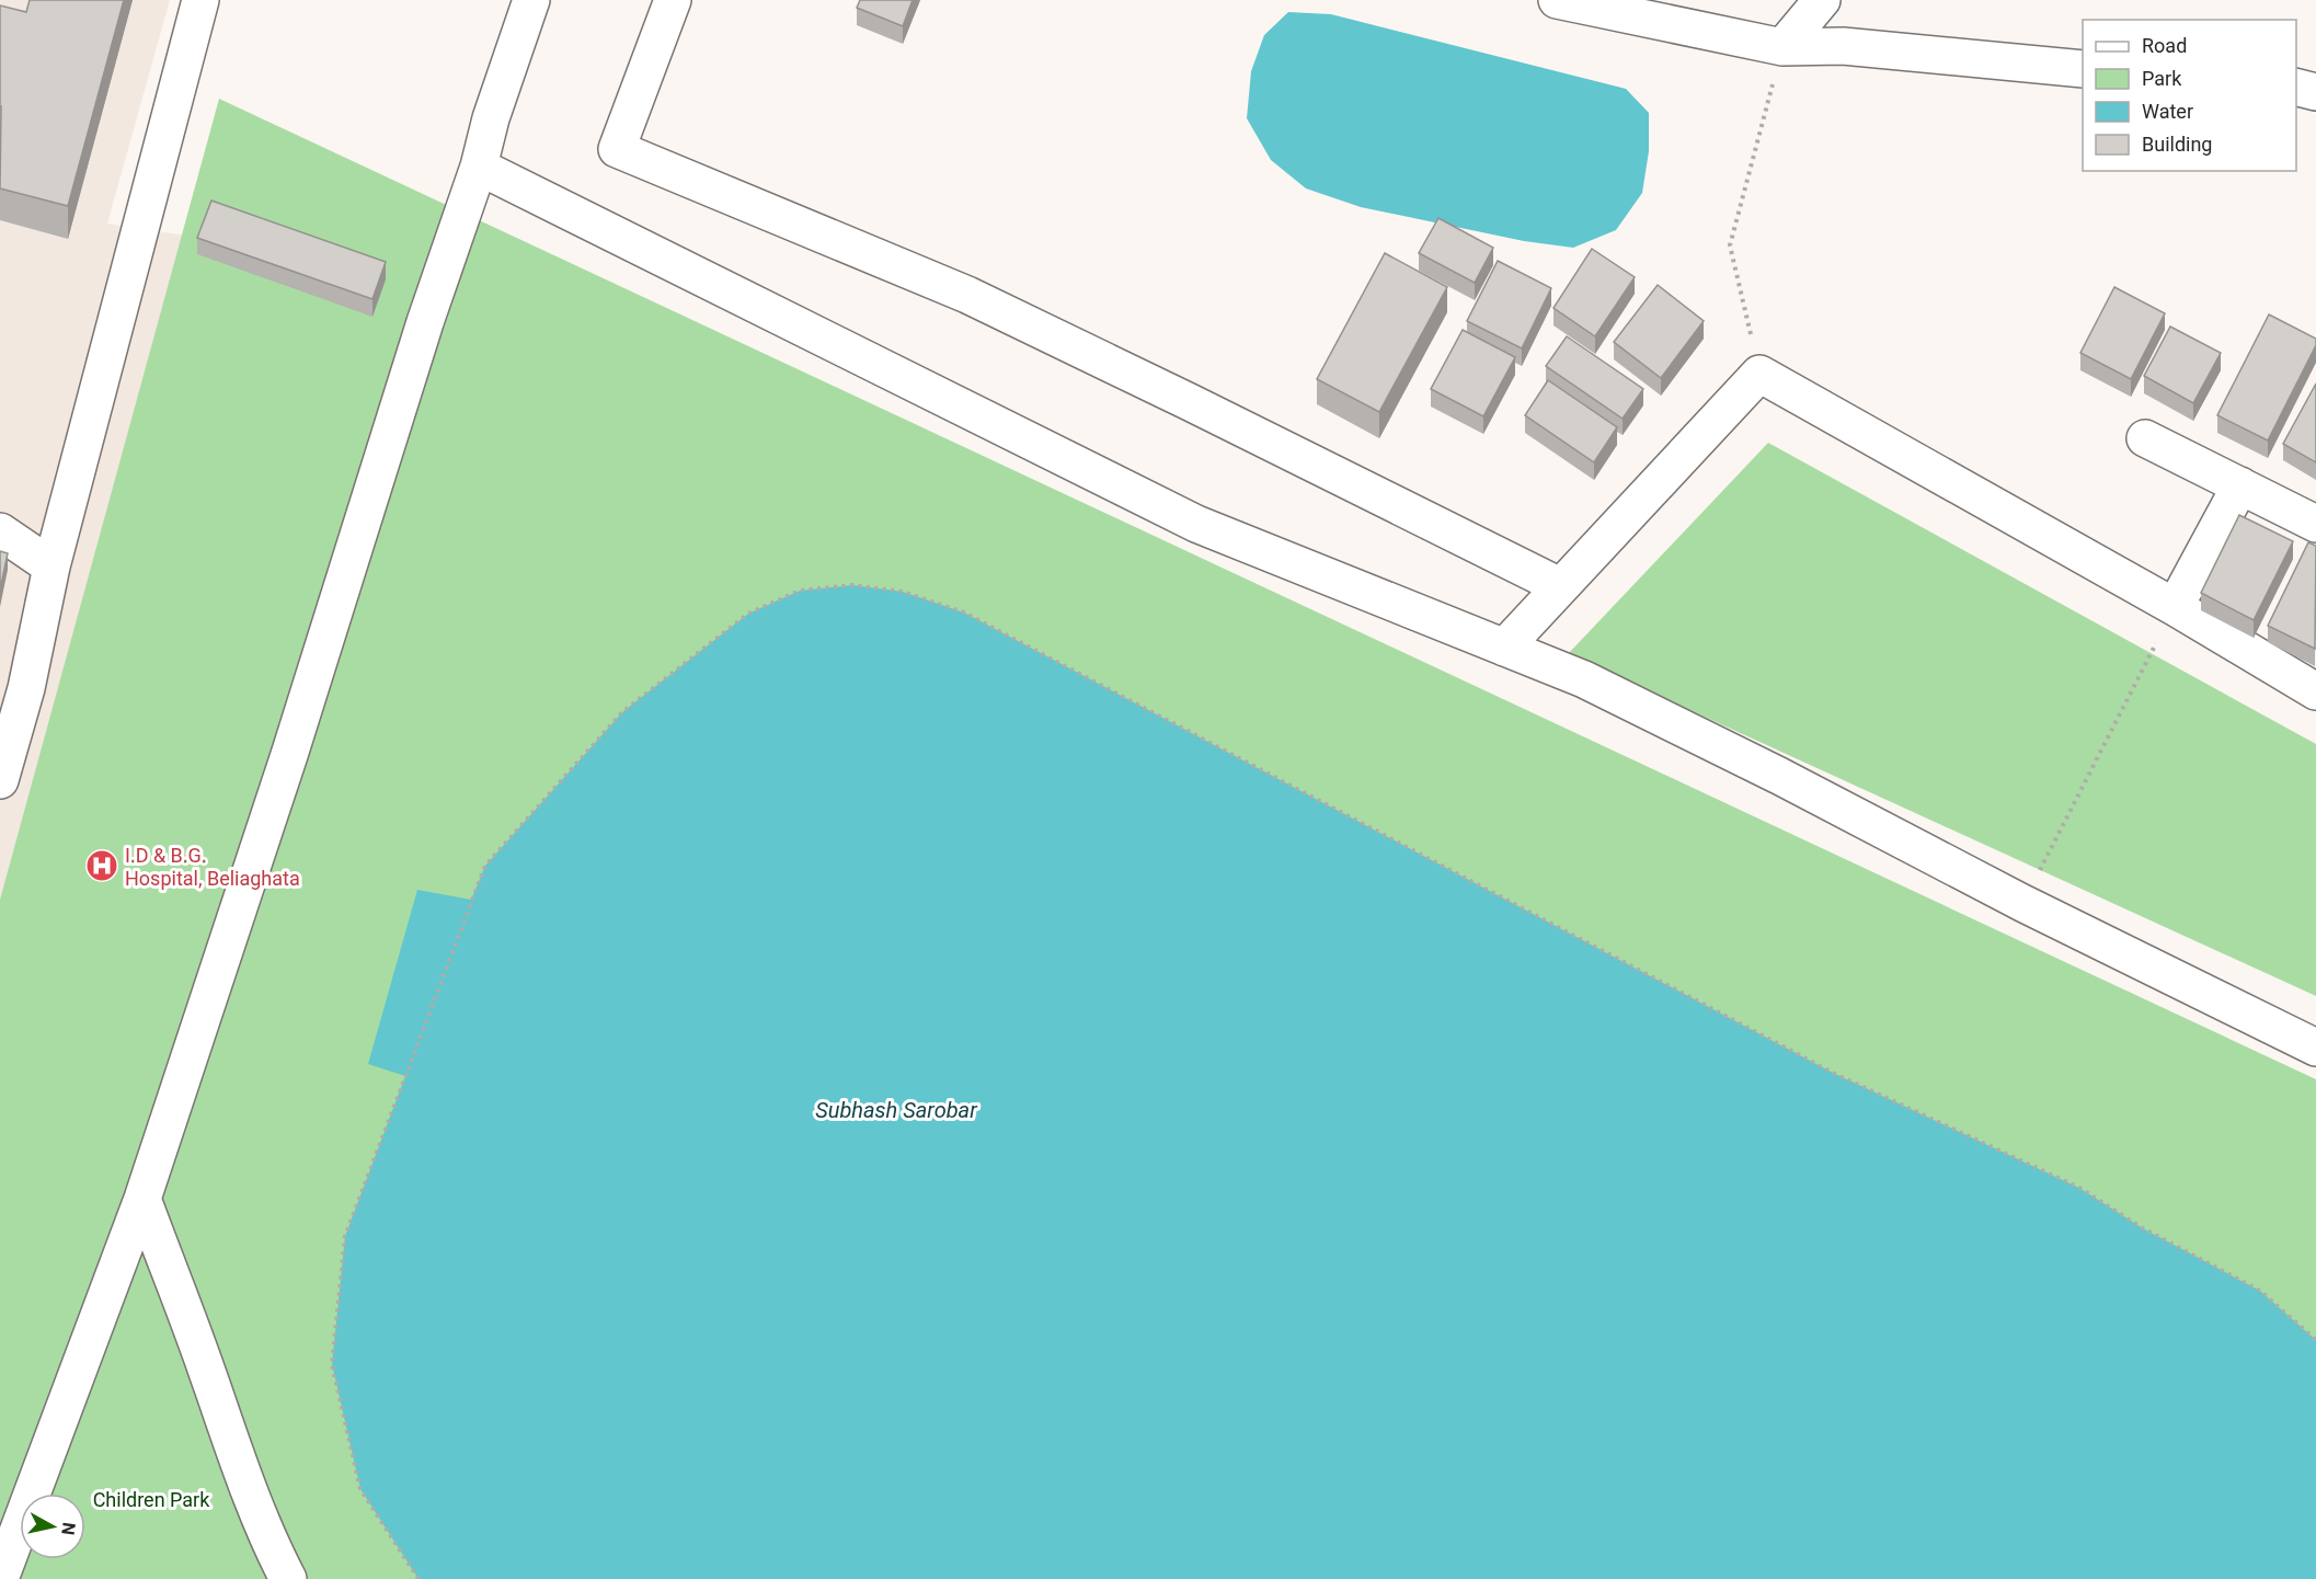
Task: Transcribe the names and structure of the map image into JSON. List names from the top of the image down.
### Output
{
  "water": ["Subhash Sarobar"],
  "parks": ["Children Park"],
  "places": {
    "hospital": ["I.D & B.G. Hospital, Beliaghata"]
  },
  "legend": [
    "Road",
    "Park",
    "Water",
    "Building"
  ],
  "north": "right"
}
